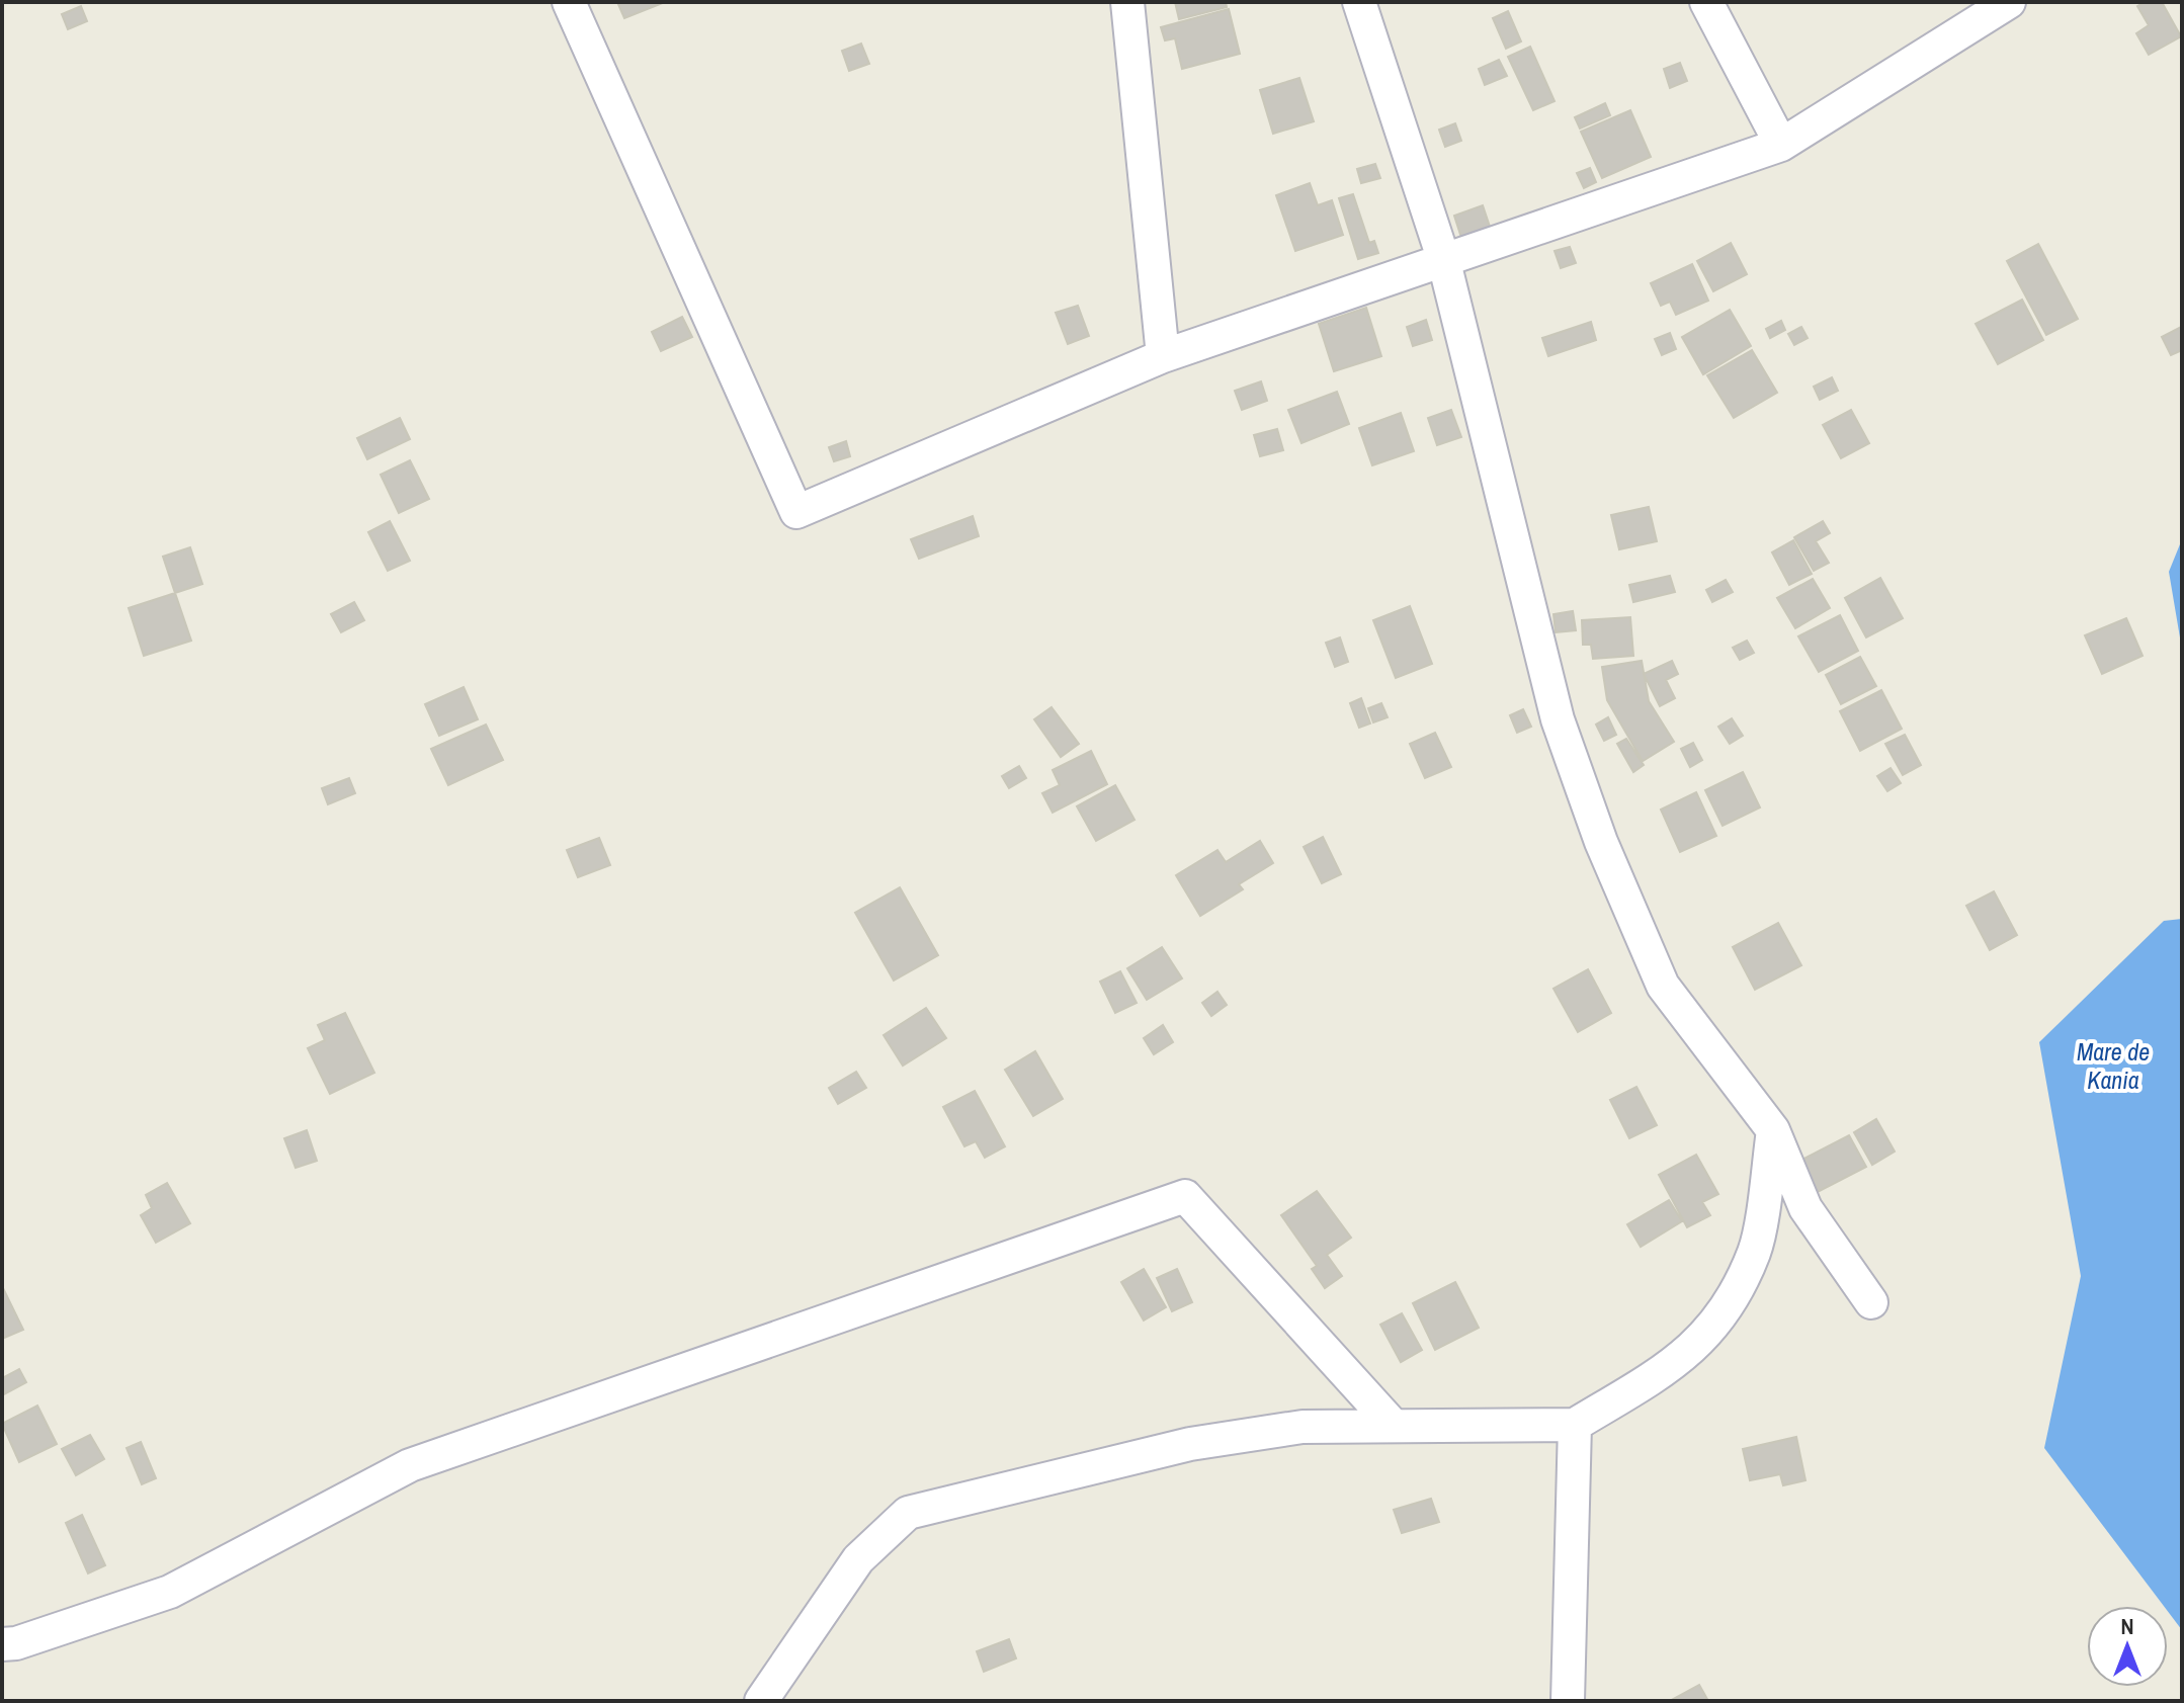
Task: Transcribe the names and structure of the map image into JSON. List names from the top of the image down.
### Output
{
  "water": ["Mare de Kania"],
  "north": "top"
}
